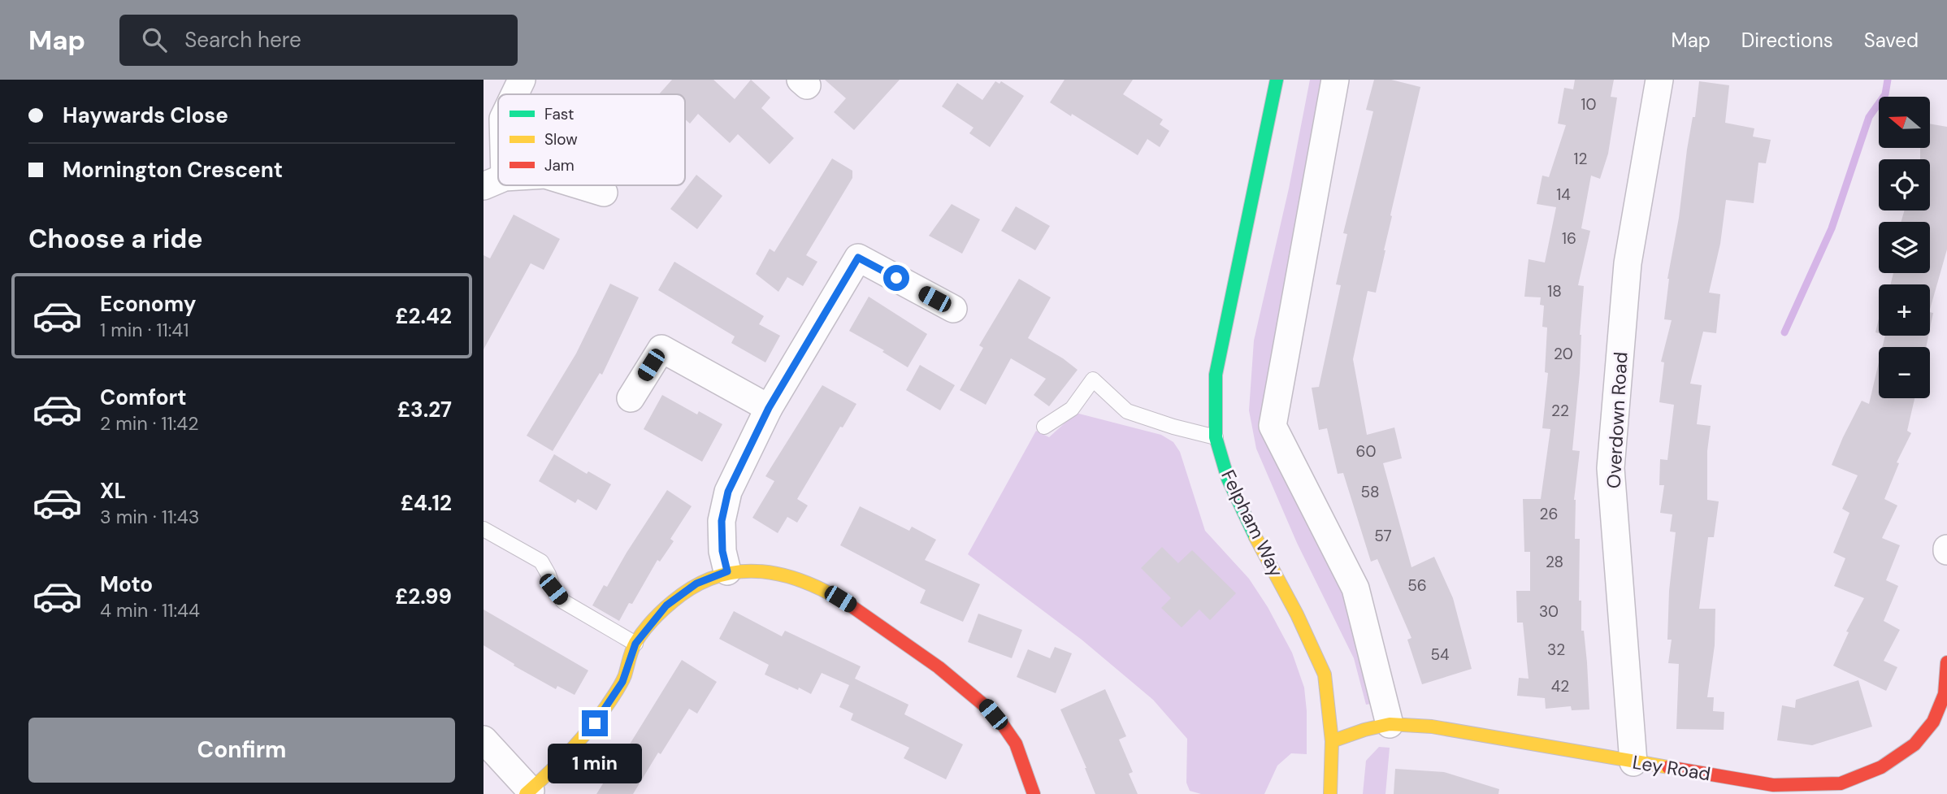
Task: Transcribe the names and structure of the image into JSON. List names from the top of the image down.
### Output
{
  "streets": {
    "street": ["Overdown Road", "Felpham Way", "Ley Road"]
  },
  "crossings": [
    ["Overdown Road", "Ley Road"],
    ["Felpham Way", "Ley Road"]
  ],
  "house_numbers": [
    "10",
    "12",
    "14",
    "16",
    "18",
    "20",
    "22",
    "60",
    "58",
    "26",
    "57",
    "28",
    "56",
    "30",
    "32",
    "54",
    "42"
  ],
  "legend": ["Fast", "Slow", "Jam"],
  "north": "left",
  "page": {
    "header": "Map",
    "search": "Search here",
    "nav": ["Map", "Directions", "Saved"],
    "banner": ["Haywards Close", "Mornington Crescent"],
    "map_buttons": ["+", "−"],
    "heading": "Choose a ride",
    "list": [
      {
        "name": "Economy",
        "note": "1 min · 11:41",
        "value": "£2.42"
      },
      {
        "name": "Comfort",
        "note": "2 min · 11:42",
        "value": "£3.27"
      },
      {
        "name": "XL",
        "note": "3 min · 11:43",
        "value": "£4.12"
      },
      {
        "name": "Moto",
        "note": "4 min · 11:44",
        "value": "£2.99"
      }
    ],
    "buttons": "Confirm",
    "bubble": "1 min"
  }
}
